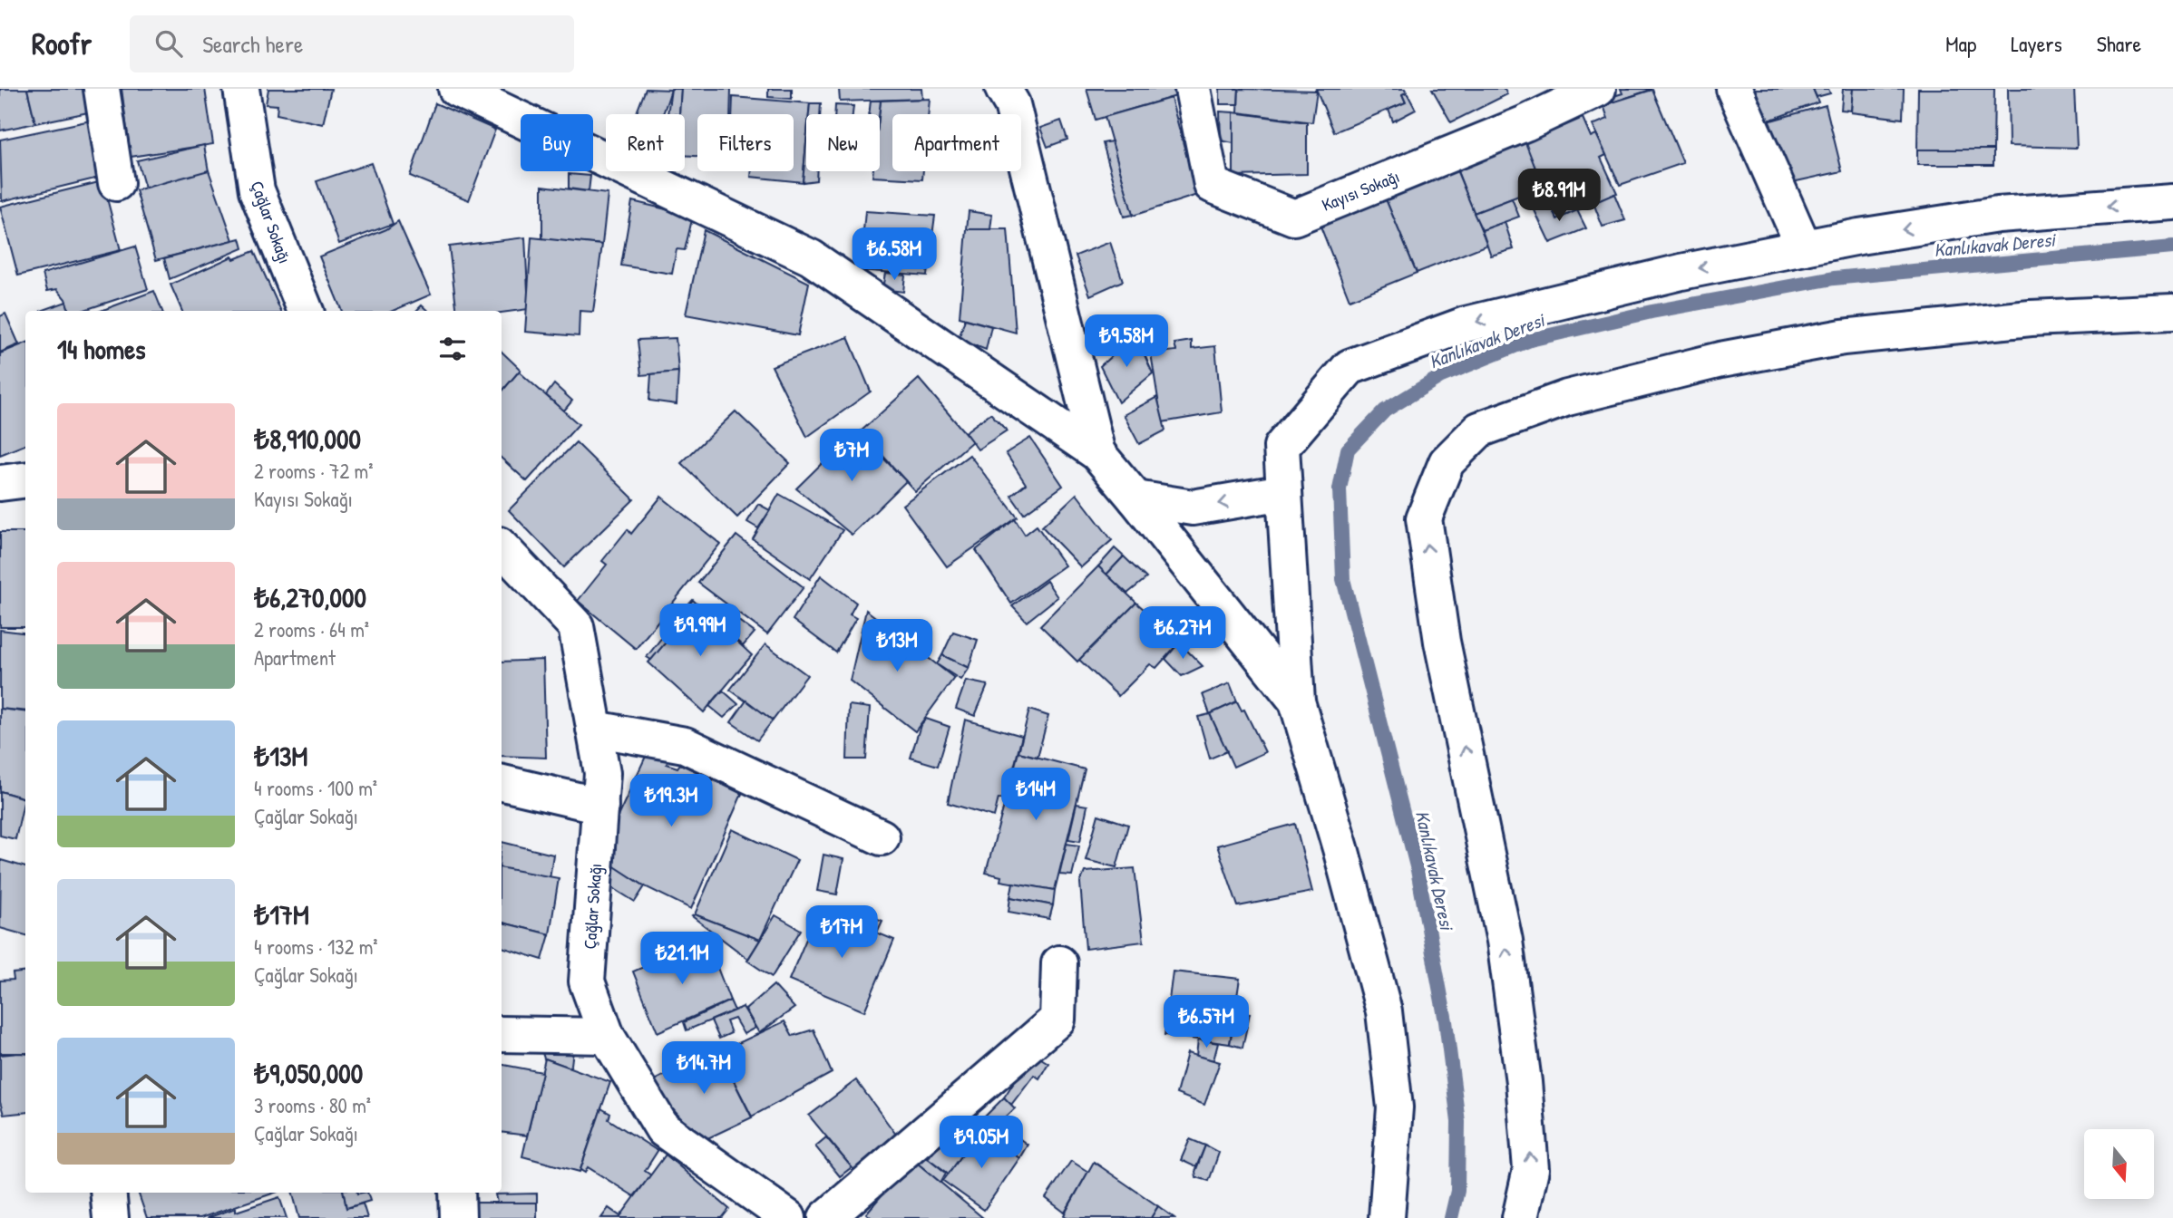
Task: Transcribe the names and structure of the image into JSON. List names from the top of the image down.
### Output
{
  "streets": {
    "street": ["Kayısı Sokağı", "Çağlar Sokağı"]
  },
  "water": ["Kanlıkavak Deresi"],
  "north": "bottom",
  "page": {
    "header": "Roofr",
    "search": "Search here",
    "nav": ["Map", "Layers", "Share"],
    "chip": [
      "Buy",
      "Rent",
      "Filters",
      "New",
      "Apartment"
    ],
    "price": [
      "₺8.91M",
      "₺6.58M",
      "₺9.58M",
      "₺7M",
      "₺9.99M",
      "₺6.27M",
      "₺13M",
      "₺14M",
      "₺19.3M",
      "₺17M",
      "₺21.1M",
      "₺6.57M",
      "₺14.7M",
      "₺9.05M"
    ],
    "heading": "14 homes",
    "list": [
      {
        "name": "₺8,910,000",
        "note": "2 rooms · 72 m² · Kayısı Sokağı"
      },
      {
        "name": "₺6,270,000",
        "note": "2 rooms · 64 m² · Apartment"
      },
      {
        "name": "₺13M",
        "note": "4 rooms · 100 m² · Çağlar Sokağı"
      },
      {
        "name": "₺17M",
        "note": "4 rooms · 132 m² · Çağlar Sokağı"
      },
      {
        "name": "₺9,050,000",
        "note": "3 rooms · 80 m² · Çağlar Sokağı"
      }
    ]
  }
}
